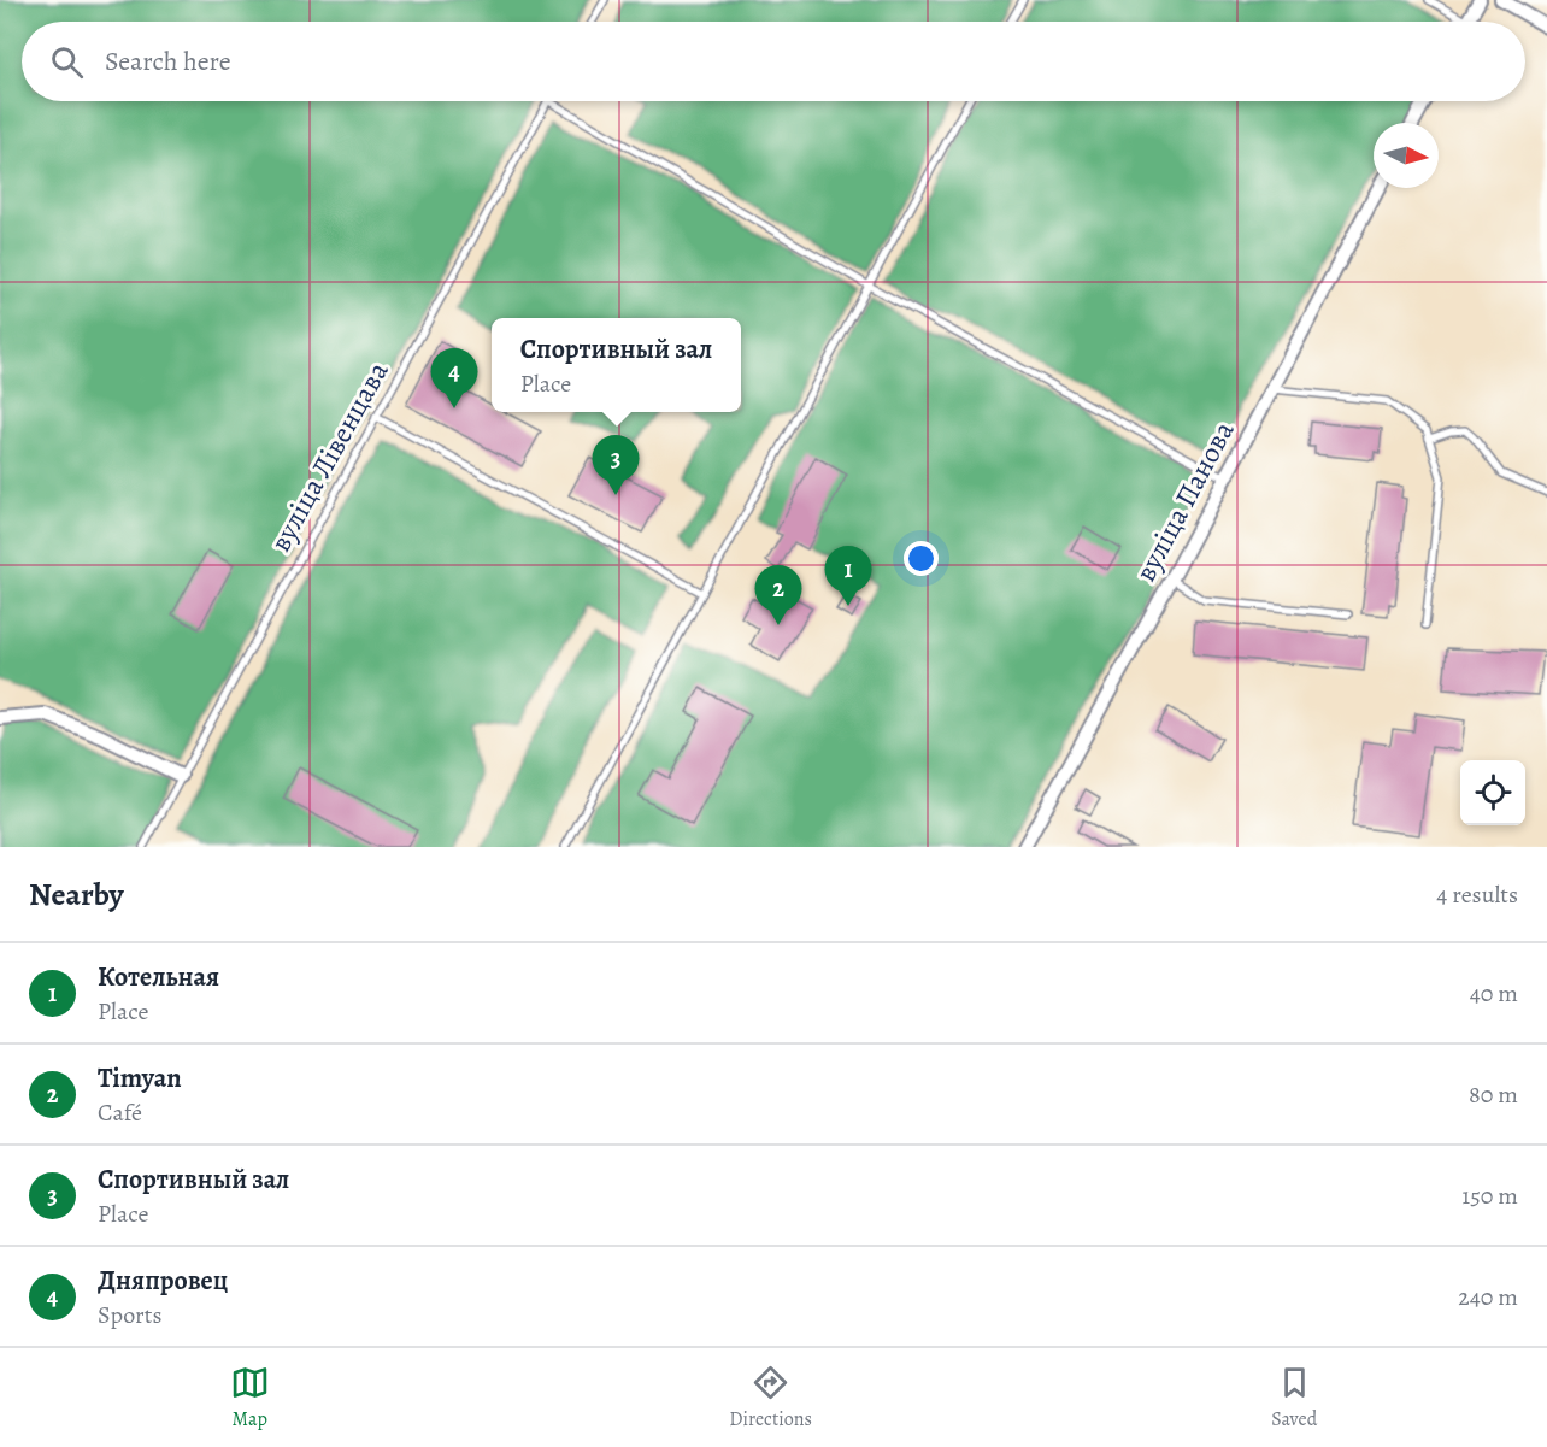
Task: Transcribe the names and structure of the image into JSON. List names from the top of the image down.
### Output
{
  "streets": {
    "street": ["вуліца Панова"],
    "lane": ["вуліца Лівенцава"]
  },
  "north": "right",
  "page": {
    "search": "Search here",
    "popup": ["Спортивный зал", "Place"],
    "pins": [
      "4",
      "3",
      "1",
      "2"
    ],
    "heading": ["Nearby", "4 results"],
    "list": [
      {
        "mark": "1",
        "name": "Котельная",
        "note": "Place",
        "value": "40 m"
      },
      {
        "mark": "2",
        "name": "Timyan",
        "note": "Café",
        "value": "80 m"
      },
      {
        "mark": "3",
        "name": "Спортивный зал",
        "note": "Place",
        "value": "150 m"
      },
      {
        "mark": "4",
        "name": "Дняпровец",
        "note": "Sports",
        "value": "240 m"
      }
    ],
    "nav": ["Map", "Directions", "Saved"]
  }
}
